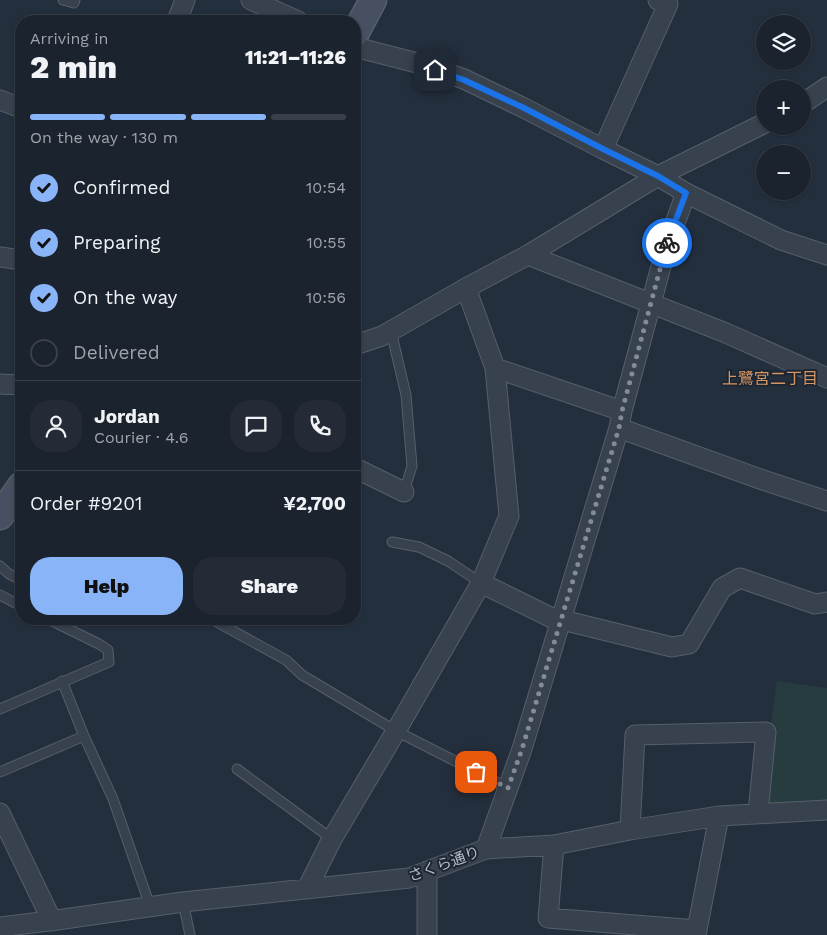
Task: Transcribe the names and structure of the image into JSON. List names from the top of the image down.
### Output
{
  "streets": {
    "street": ["さくら通り"]
  },
  "districts": ["上鷺宮二丁目"],
  "page": {
    "map_buttons": ["+", "−"],
    "heading": ["2 min", "Arriving in", "11:21–11:26"],
    "panel": [
      "Jordan",
      "Courier · 4.6",
      "Order #9201",
      "¥2,700"
    ],
    "bar": "On the way · 130 m",
    "list": [
      ["Confirmed", "10:54"],
      ["Preparing", "10:55"],
      ["On the way", "10:56"],
      "Delivered"
    ],
    "buttons": ["Help", "Share"]
  }
}
